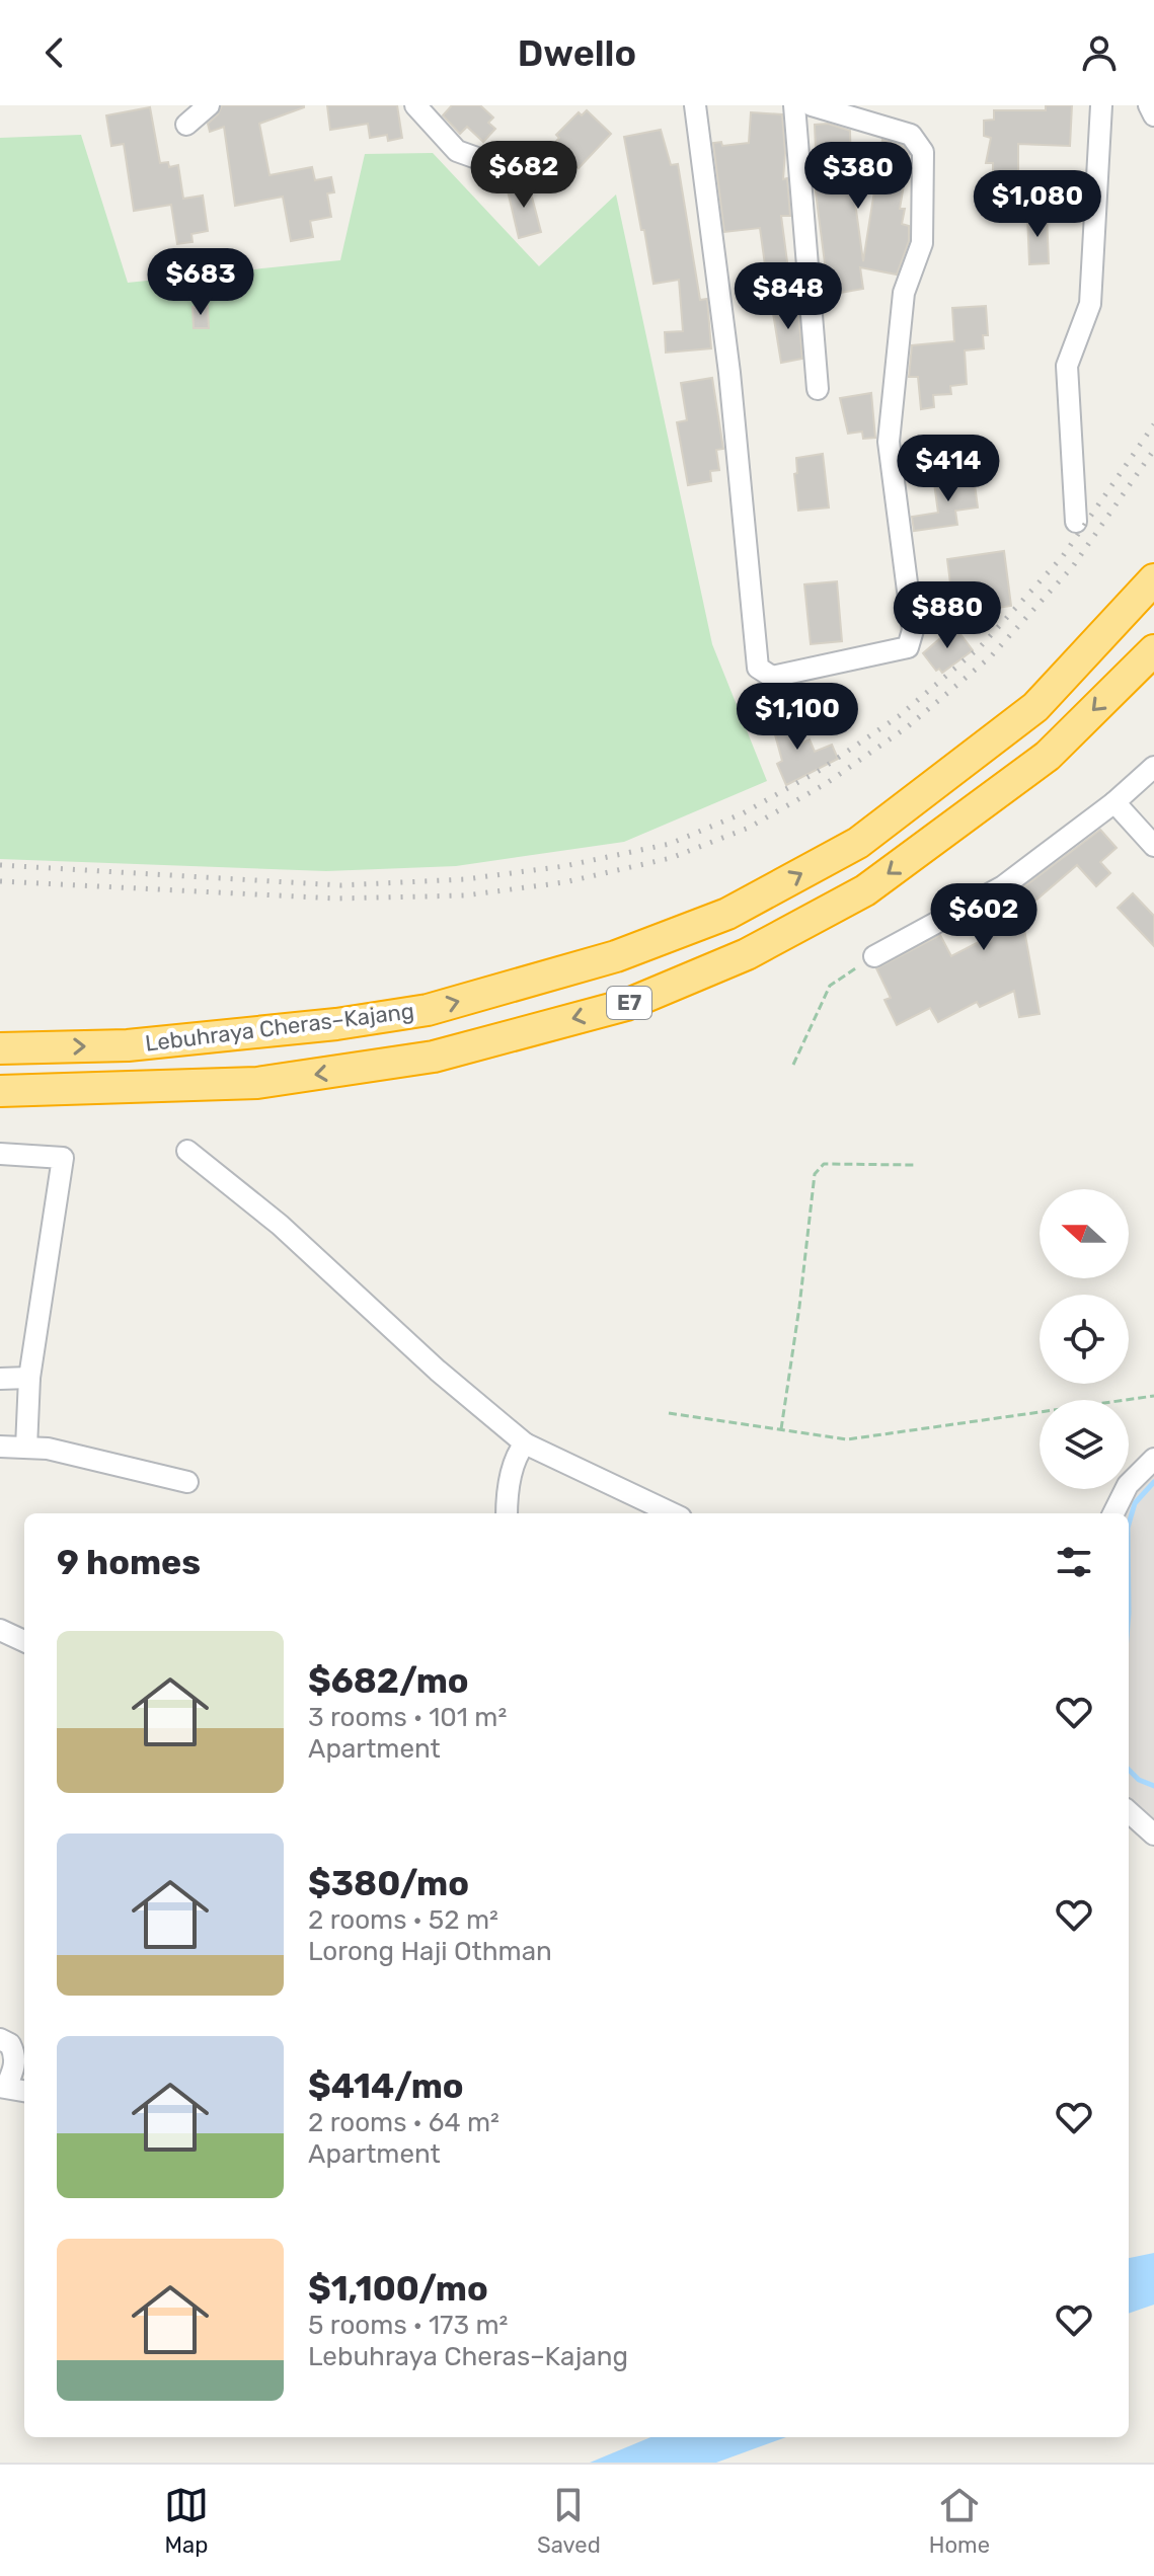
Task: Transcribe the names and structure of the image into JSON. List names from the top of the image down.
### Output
{
  "streets": {
    "highway": ["E7", "Lebuhraya Cheras–Kajang"]
  },
  "north": "left",
  "page": {
    "header": "Dwello",
    "price": [
      "$682",
      "$380",
      "$1,080",
      "$683",
      "$848",
      "$414",
      "$880",
      "$1,100",
      "$602"
    ],
    "heading": "9 homes",
    "list": [
      {
        "name": "$682/mo",
        "note": "3 rooms · 101 m² · Apartment"
      },
      {
        "name": "$380/mo",
        "note": "2 rooms · 52 m² · Lorong Haji Othman"
      },
      {
        "name": "$414/mo",
        "note": "2 rooms · 64 m² · Apartment"
      },
      {
        "name": "$1,100/mo",
        "note": "5 rooms · 173 m² · Lebuhraya Cheras–Kajang"
      }
    ],
    "tabs": ["Map", "Saved", "Home"]
  }
}
